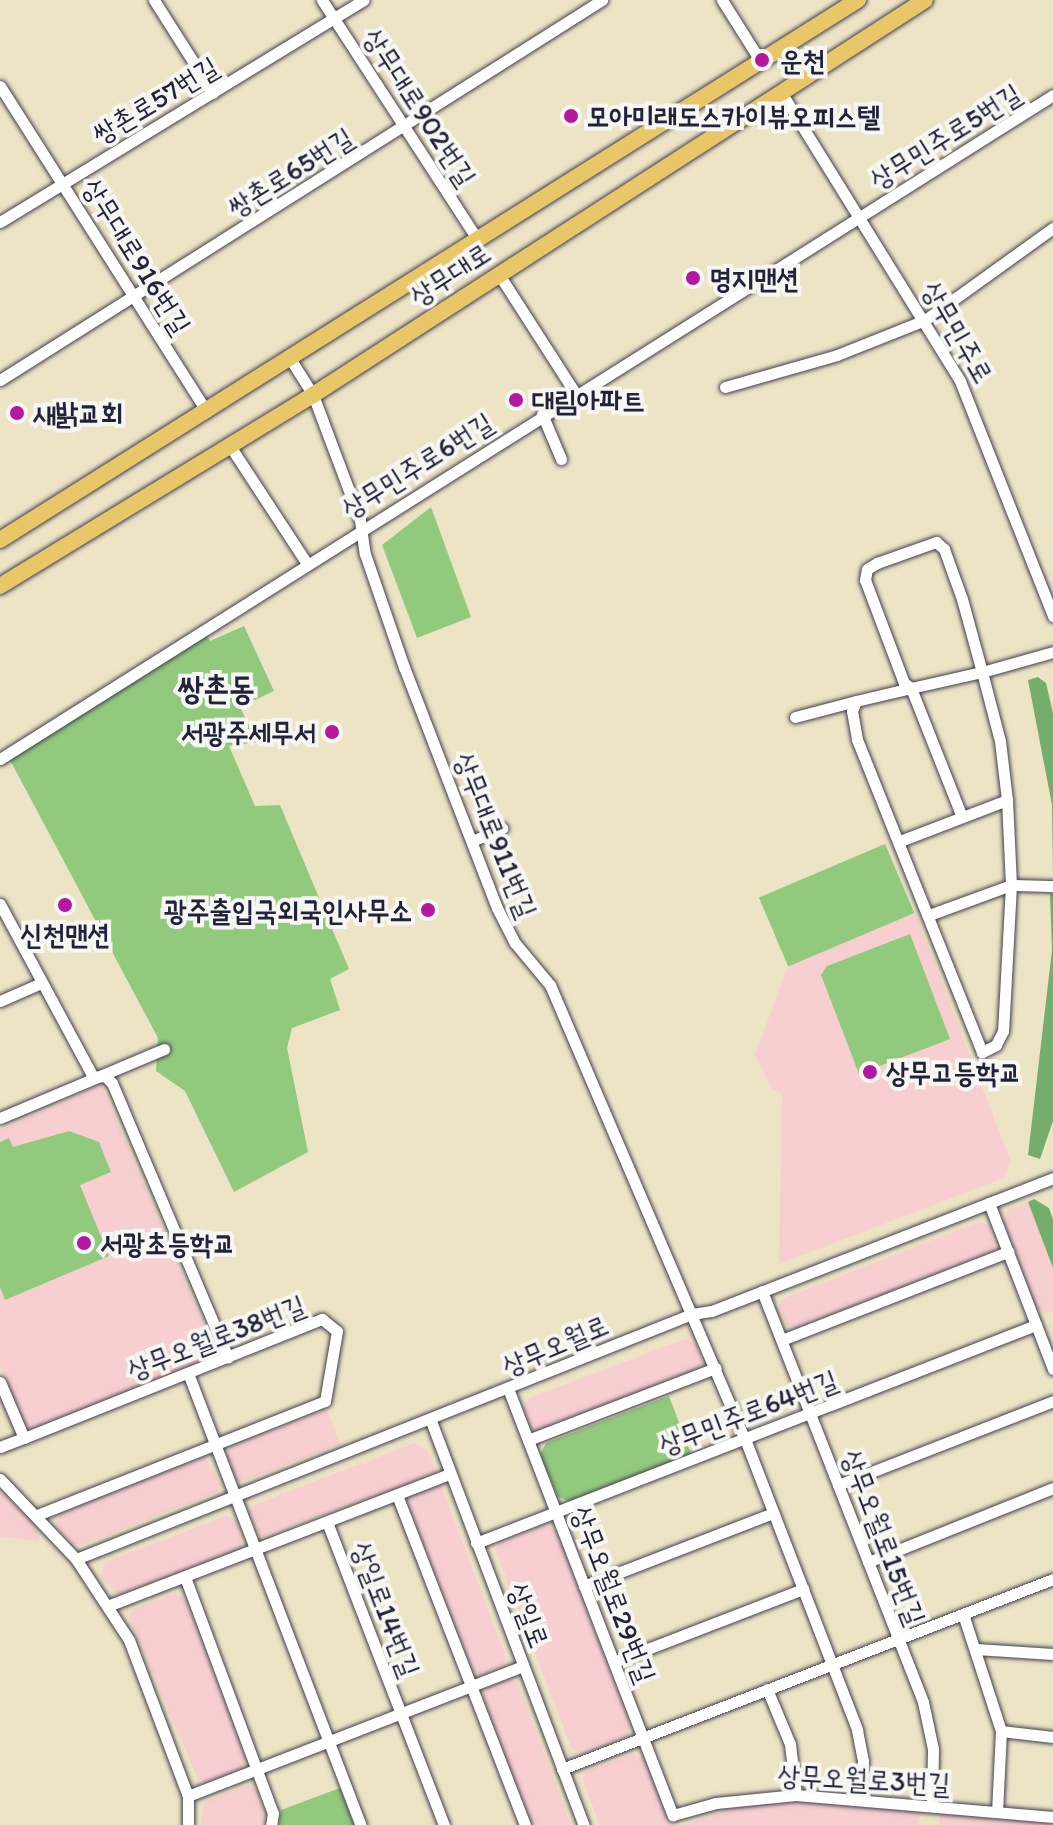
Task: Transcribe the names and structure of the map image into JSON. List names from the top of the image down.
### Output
{
  "streets": {
    "main road": ["상무대로"],
    "street": [
      "쌍촌로57번길",
      "상무대로902번길",
      "상무민주로5번길",
      "쌍촌로65번길",
      "상무대로916번길",
      "상무민주로",
      "상무민주로6번길",
      "상무대로911번길",
      "상무오월로38번길",
      "상무오월로",
      "상무민주로64번길",
      "상무오월로15번길",
      "상무오월로29번길",
      "상일로14번길",
      "상일로",
      "상무오월로3번길"
    ]
  },
  "crossings": [
    ["쌍촌로57번길", "상무대로902번길"],
    ["쌍촌로57번길", "상무대로916번길"],
    ["상무대로902번길", "쌍촌로65번길"],
    ["상무대로902번길", "상무대로"],
    ["상무민주로5번길", "상무민주로"],
    ["상무민주로5번길", "상무민주로6번길"],
    ["쌍촌로65번길", "상무대로916번길"],
    ["상무대로916번길", "상무대로"],
    ["상무대로", "상무민주로"],
    ["상무대로", "상무대로911번길"],
    ["상무민주로", "상무민주로6번길"],
    ["상무민주로6번길", "상무대로911번길"],
    ["상무대로911번길", "상무오월로"],
    ["상무대로911번길", "상무민주로64번길"],
    ["상무대로911번길", "상무오월로3번길"],
    ["상무오월로", "상무오월로15번길"],
    ["상무오월로", "상무오월로29번길"],
    ["상무오월로", "상일로"],
    ["상무민주로64번길", "상무오월로15번길"],
    ["상무민주로64번길", "상무오월로29번길"],
    ["상무민주로64번길", "상일로"],
    ["상무오월로15번길", "상무오월로3번길"],
    ["상무오월로29번길", "상무오월로3번길"],
    ["상일로14번길", "상일로"]
  ],
  "districts": ["쌍촌동"],
  "places": [
    "운천",
    "모아미래도스카이뷰오피스텔",
    "명지맨션",
    "대림아파트",
    "새밝교회",
    "서광주세무서",
    "신천맨션",
    "광주출입국외국인사무소",
    "상무고등학교",
    "서광초등학교"
  ]
}
